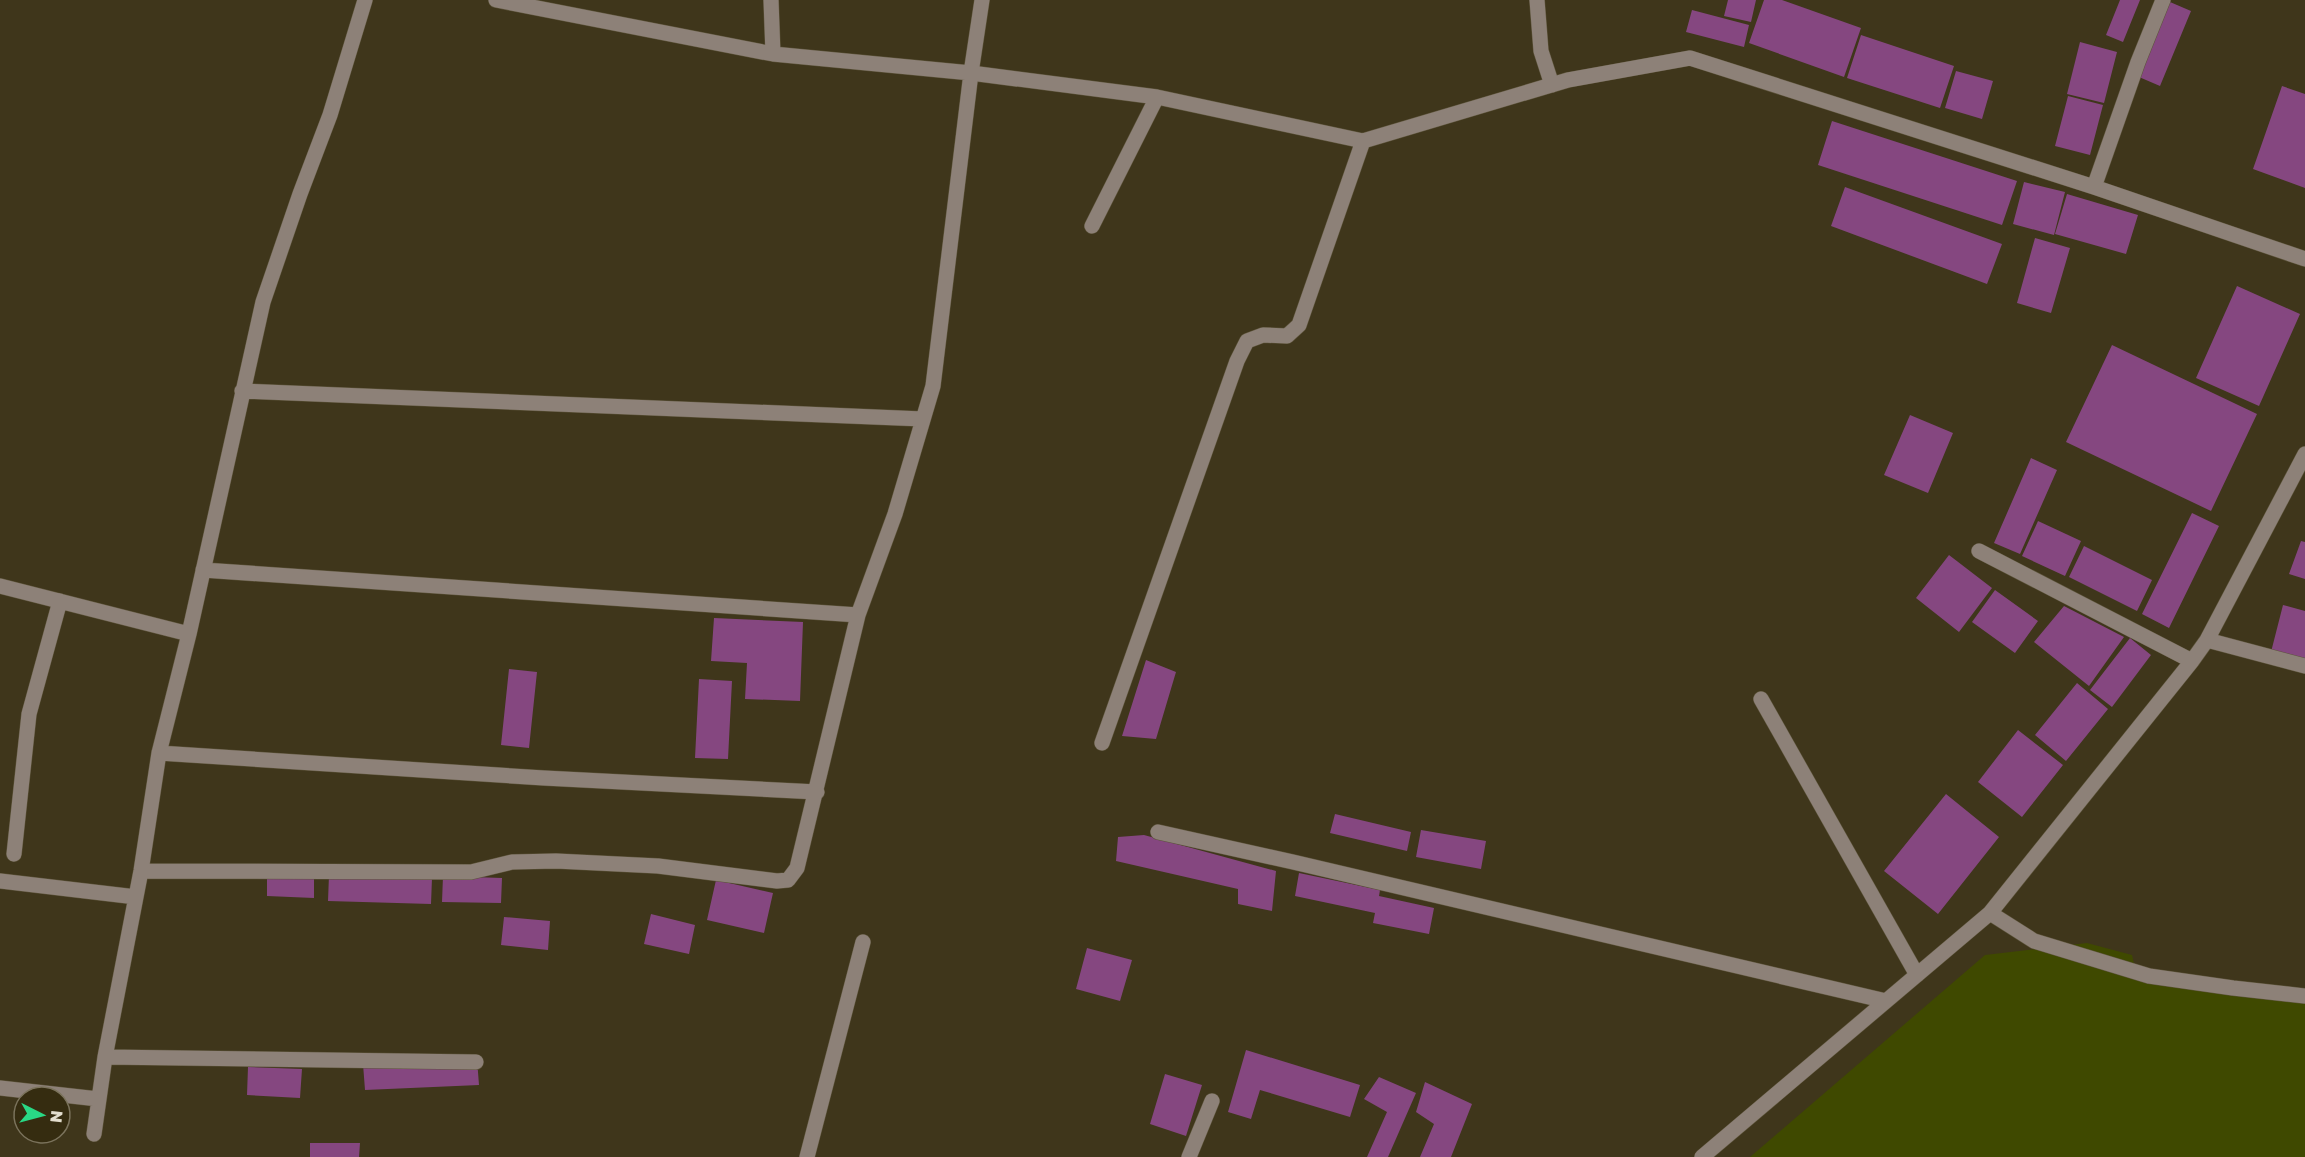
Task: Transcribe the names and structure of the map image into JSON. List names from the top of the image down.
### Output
{
  "north": "right"
}
